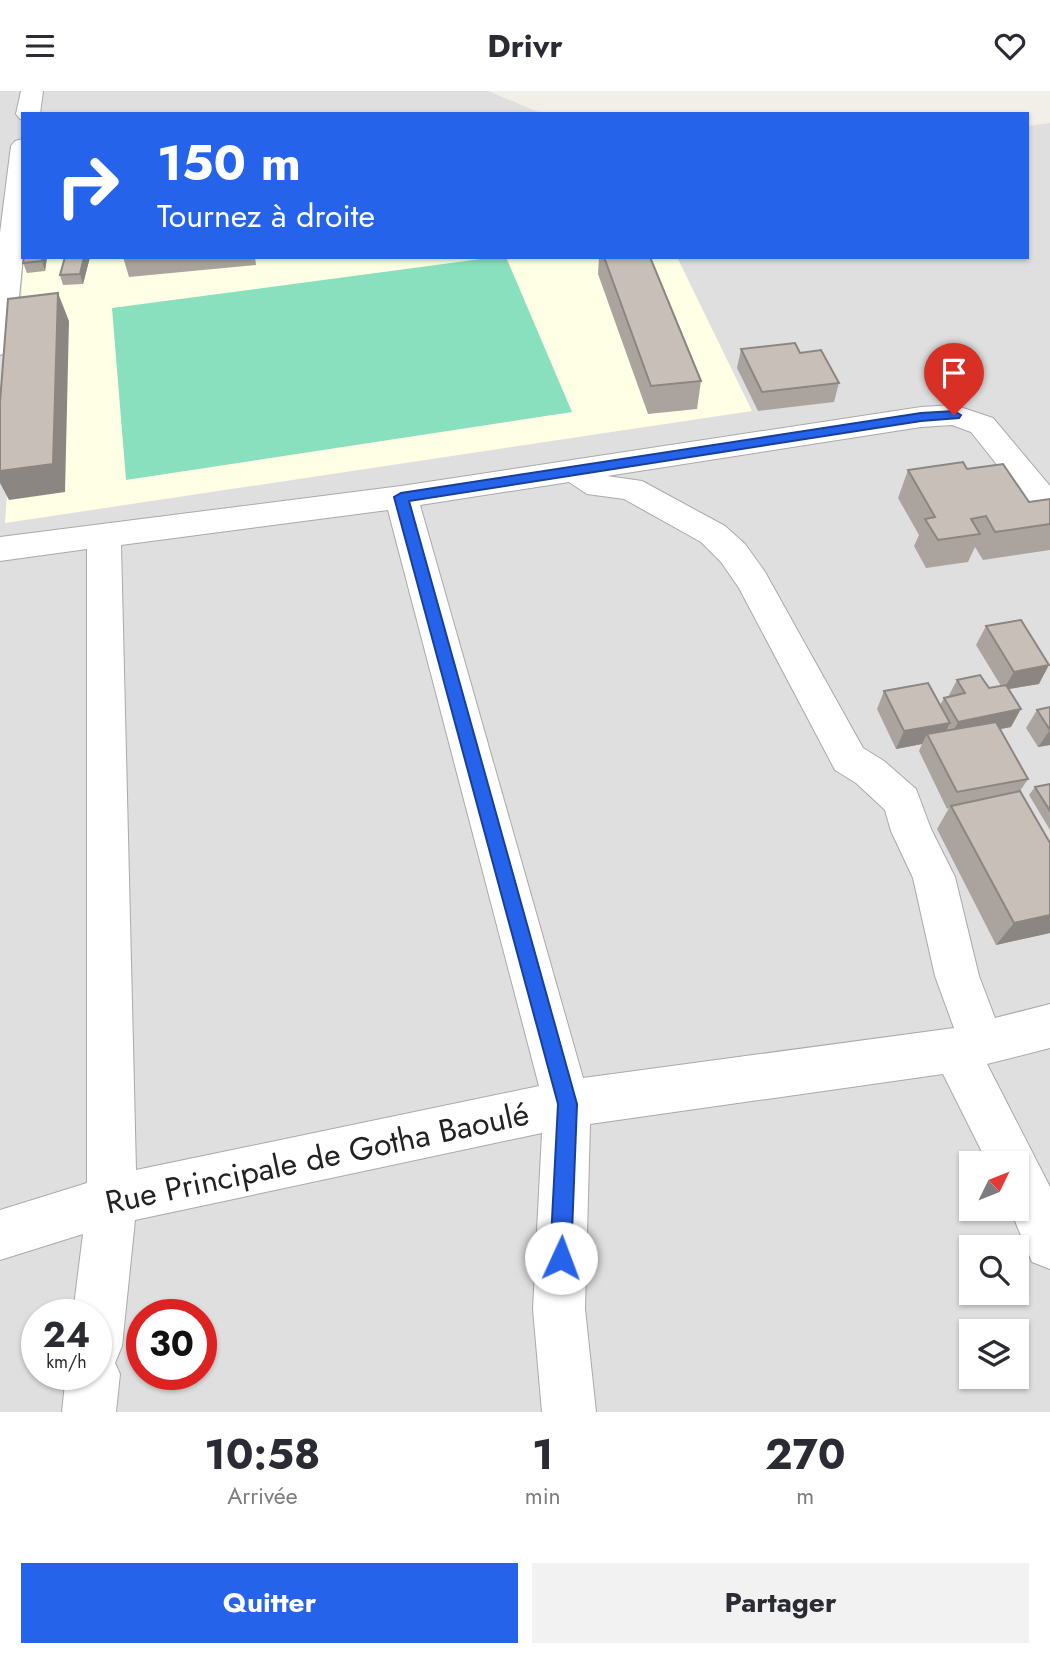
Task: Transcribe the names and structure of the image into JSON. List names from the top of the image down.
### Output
{
  "streets": {
    "street": ["Rue Principale de Gotha Baoulé"]
  },
  "north": "top right",
  "page": {
    "header": "Drivr",
    "turn": ["150 m", "Tournez à droite"],
    "speed": "24 km/h",
    "limit": "30",
    "eta": [
      "10:58",
      "Arrivée",
      "1",
      "min",
      "270",
      "m"
    ],
    "buttons": ["Quitter", "Partager"]
  }
}
